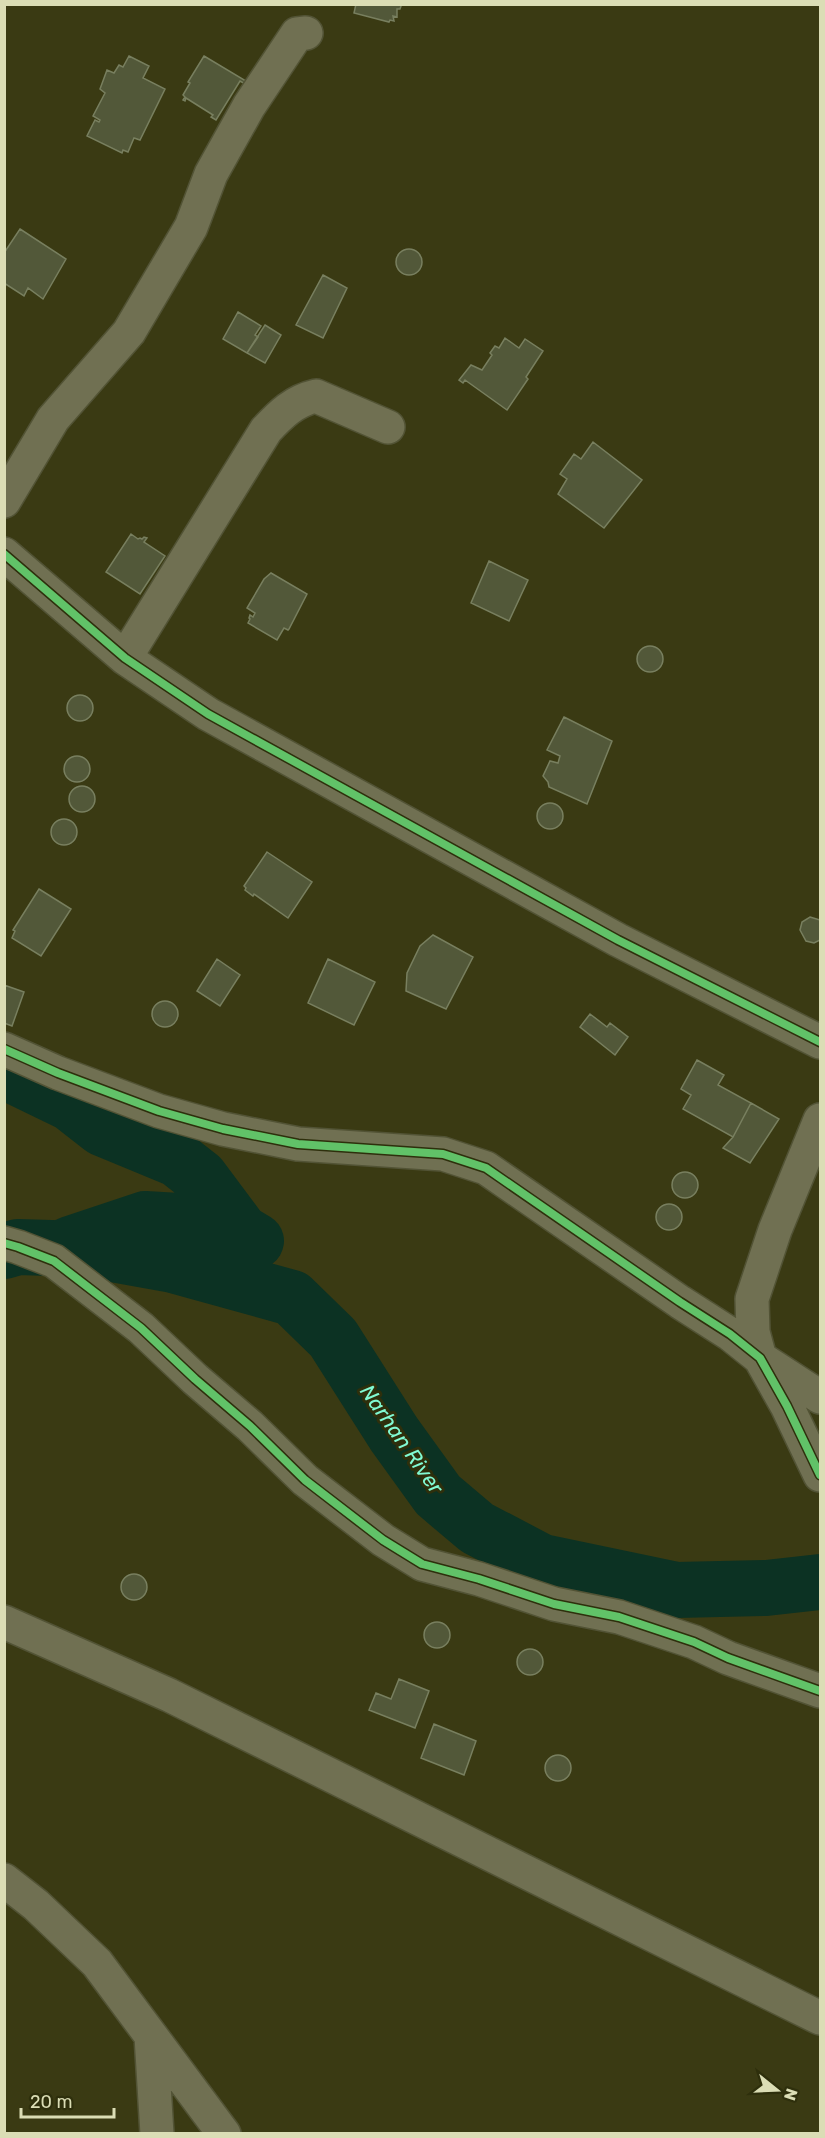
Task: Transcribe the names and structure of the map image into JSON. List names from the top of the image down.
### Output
{
  "water": ["Narhan River"],
  "scale_bar": "20 m",
  "north": "right"
}
